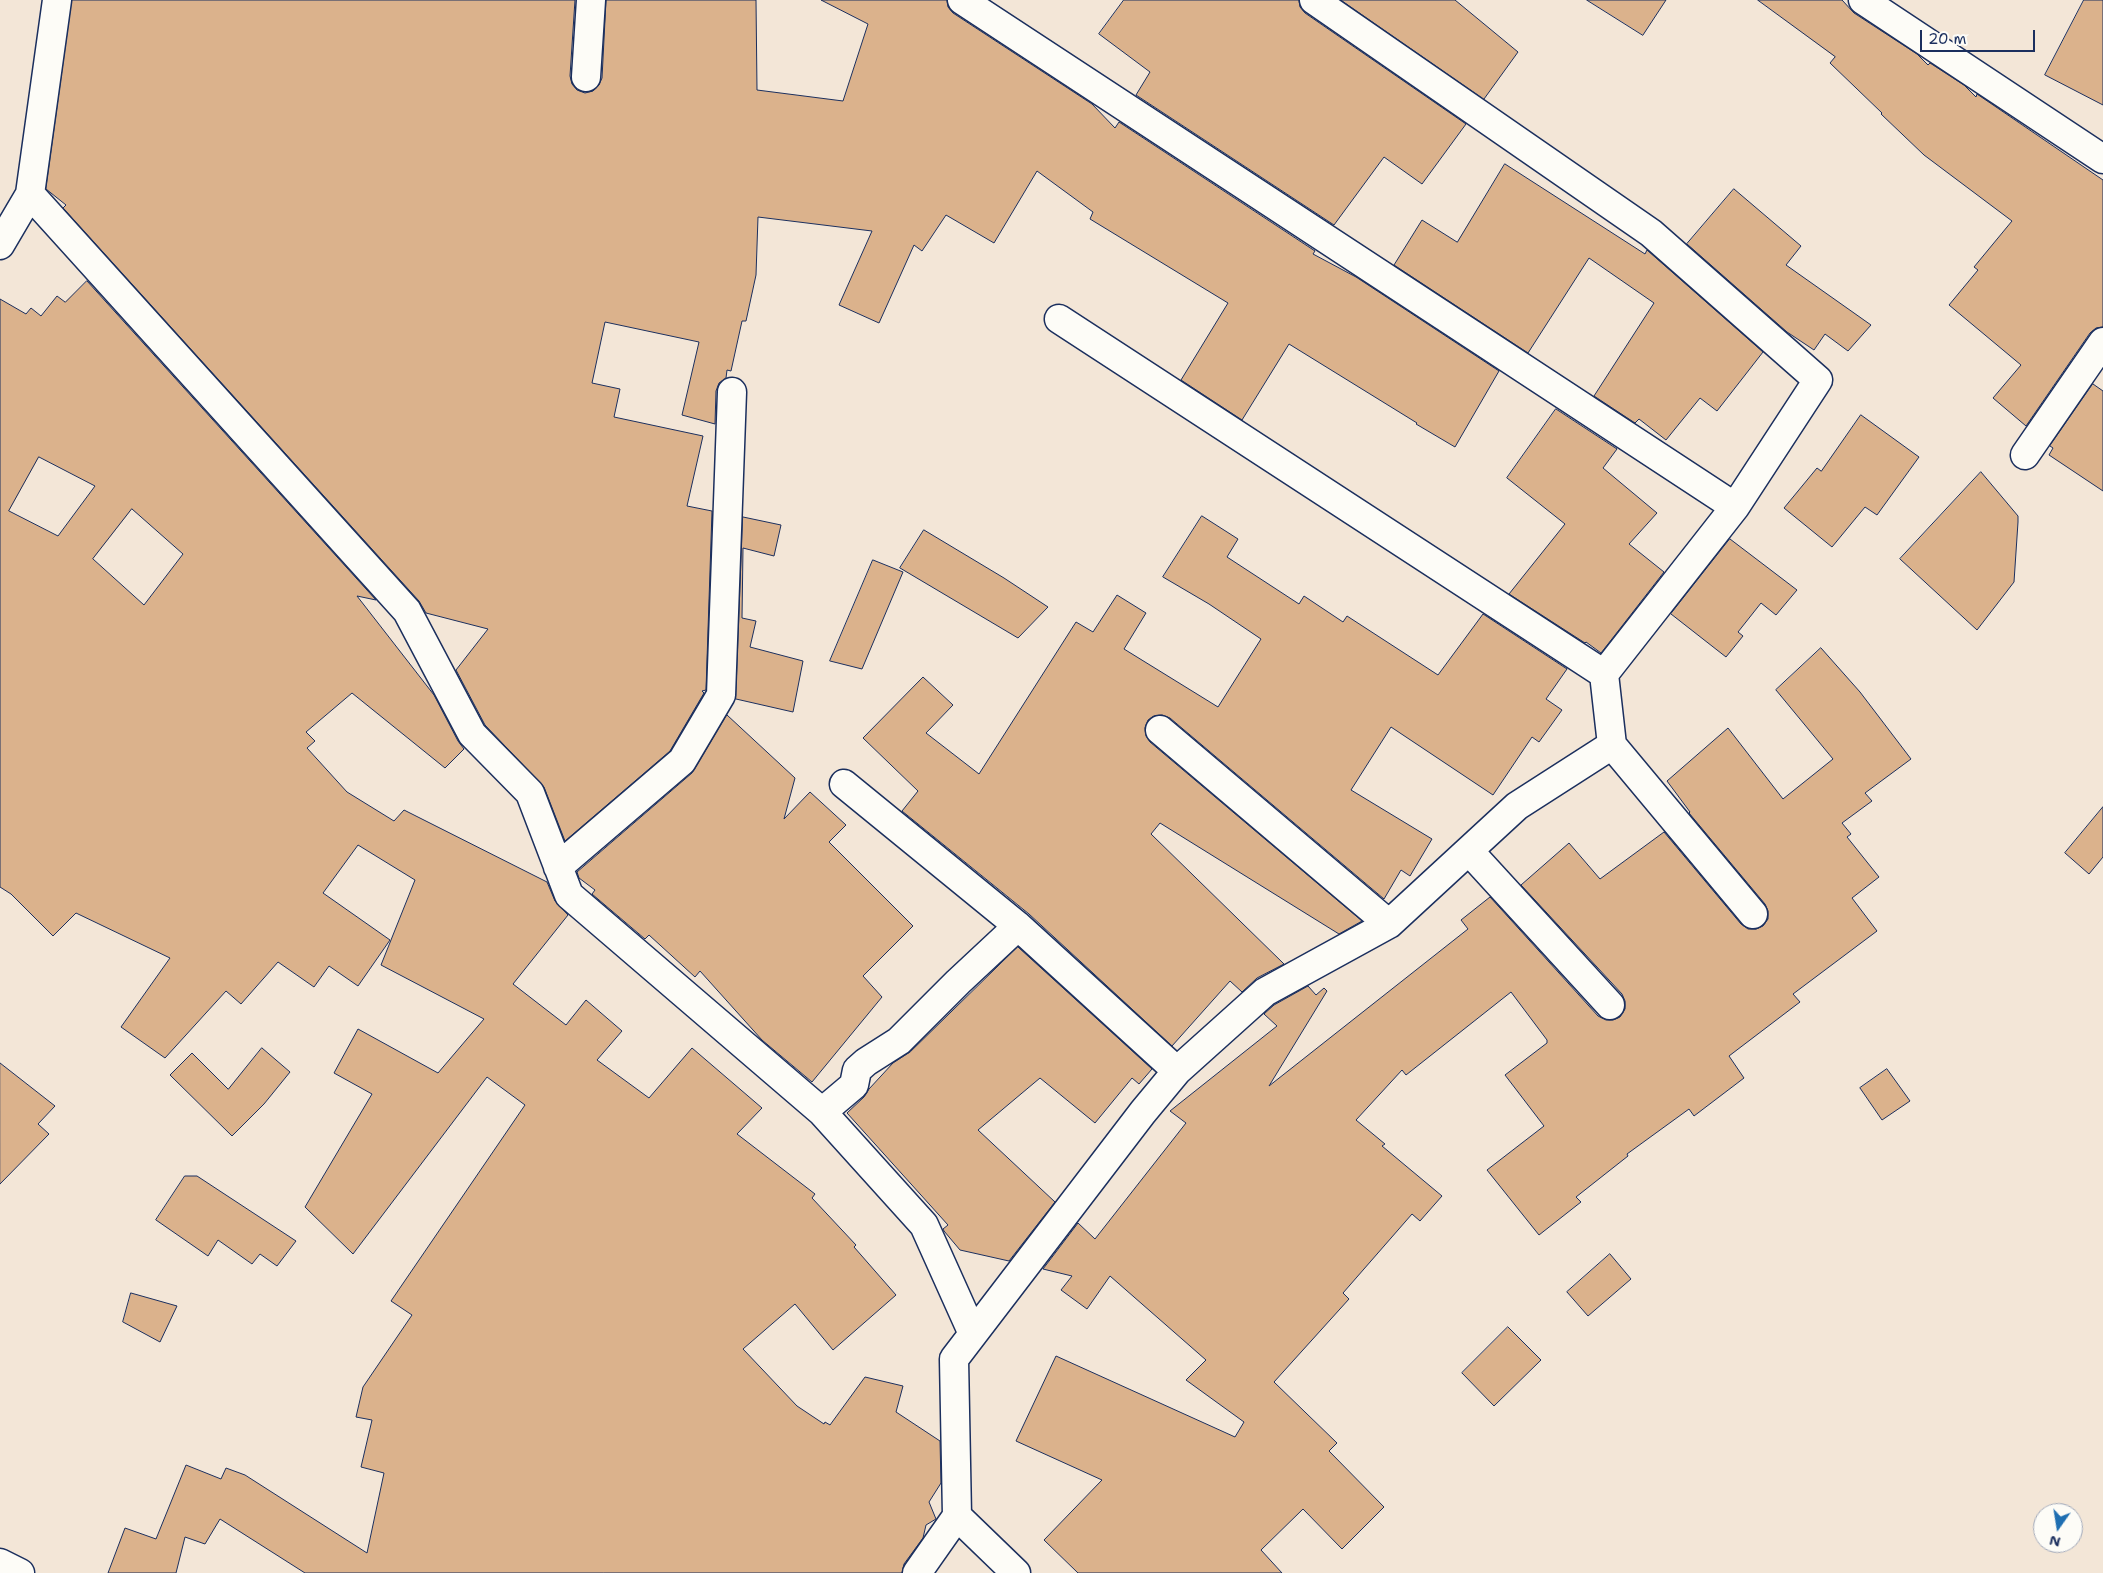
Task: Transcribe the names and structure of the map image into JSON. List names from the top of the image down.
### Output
{
  "scale_bar": "20 m",
  "north": "bottom"
}
